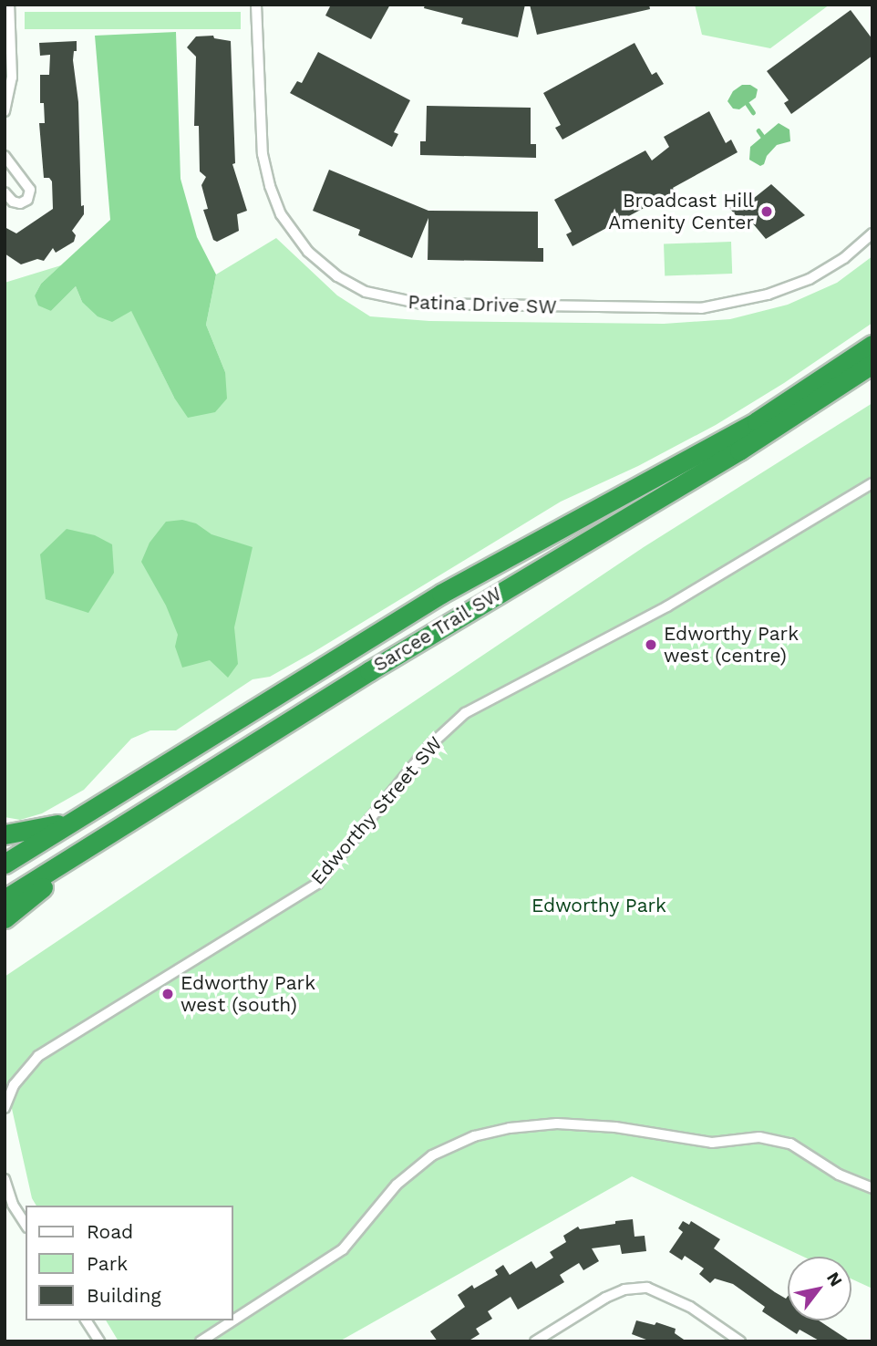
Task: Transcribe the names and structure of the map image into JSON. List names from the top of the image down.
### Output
{
  "streets": {
    "highway": ["Sarcee Trail SW"],
    "street": ["Patina Drive SW", "Edworthy Street SW"]
  },
  "parks": ["Edworthy Park"],
  "places": ["Broadcast Hill Amenity Center", "Edworthy Park west (centre)", "Edworthy Park west (south)"],
  "legend": ["Road", "Park", "Building"],
  "north": "top right"
}
